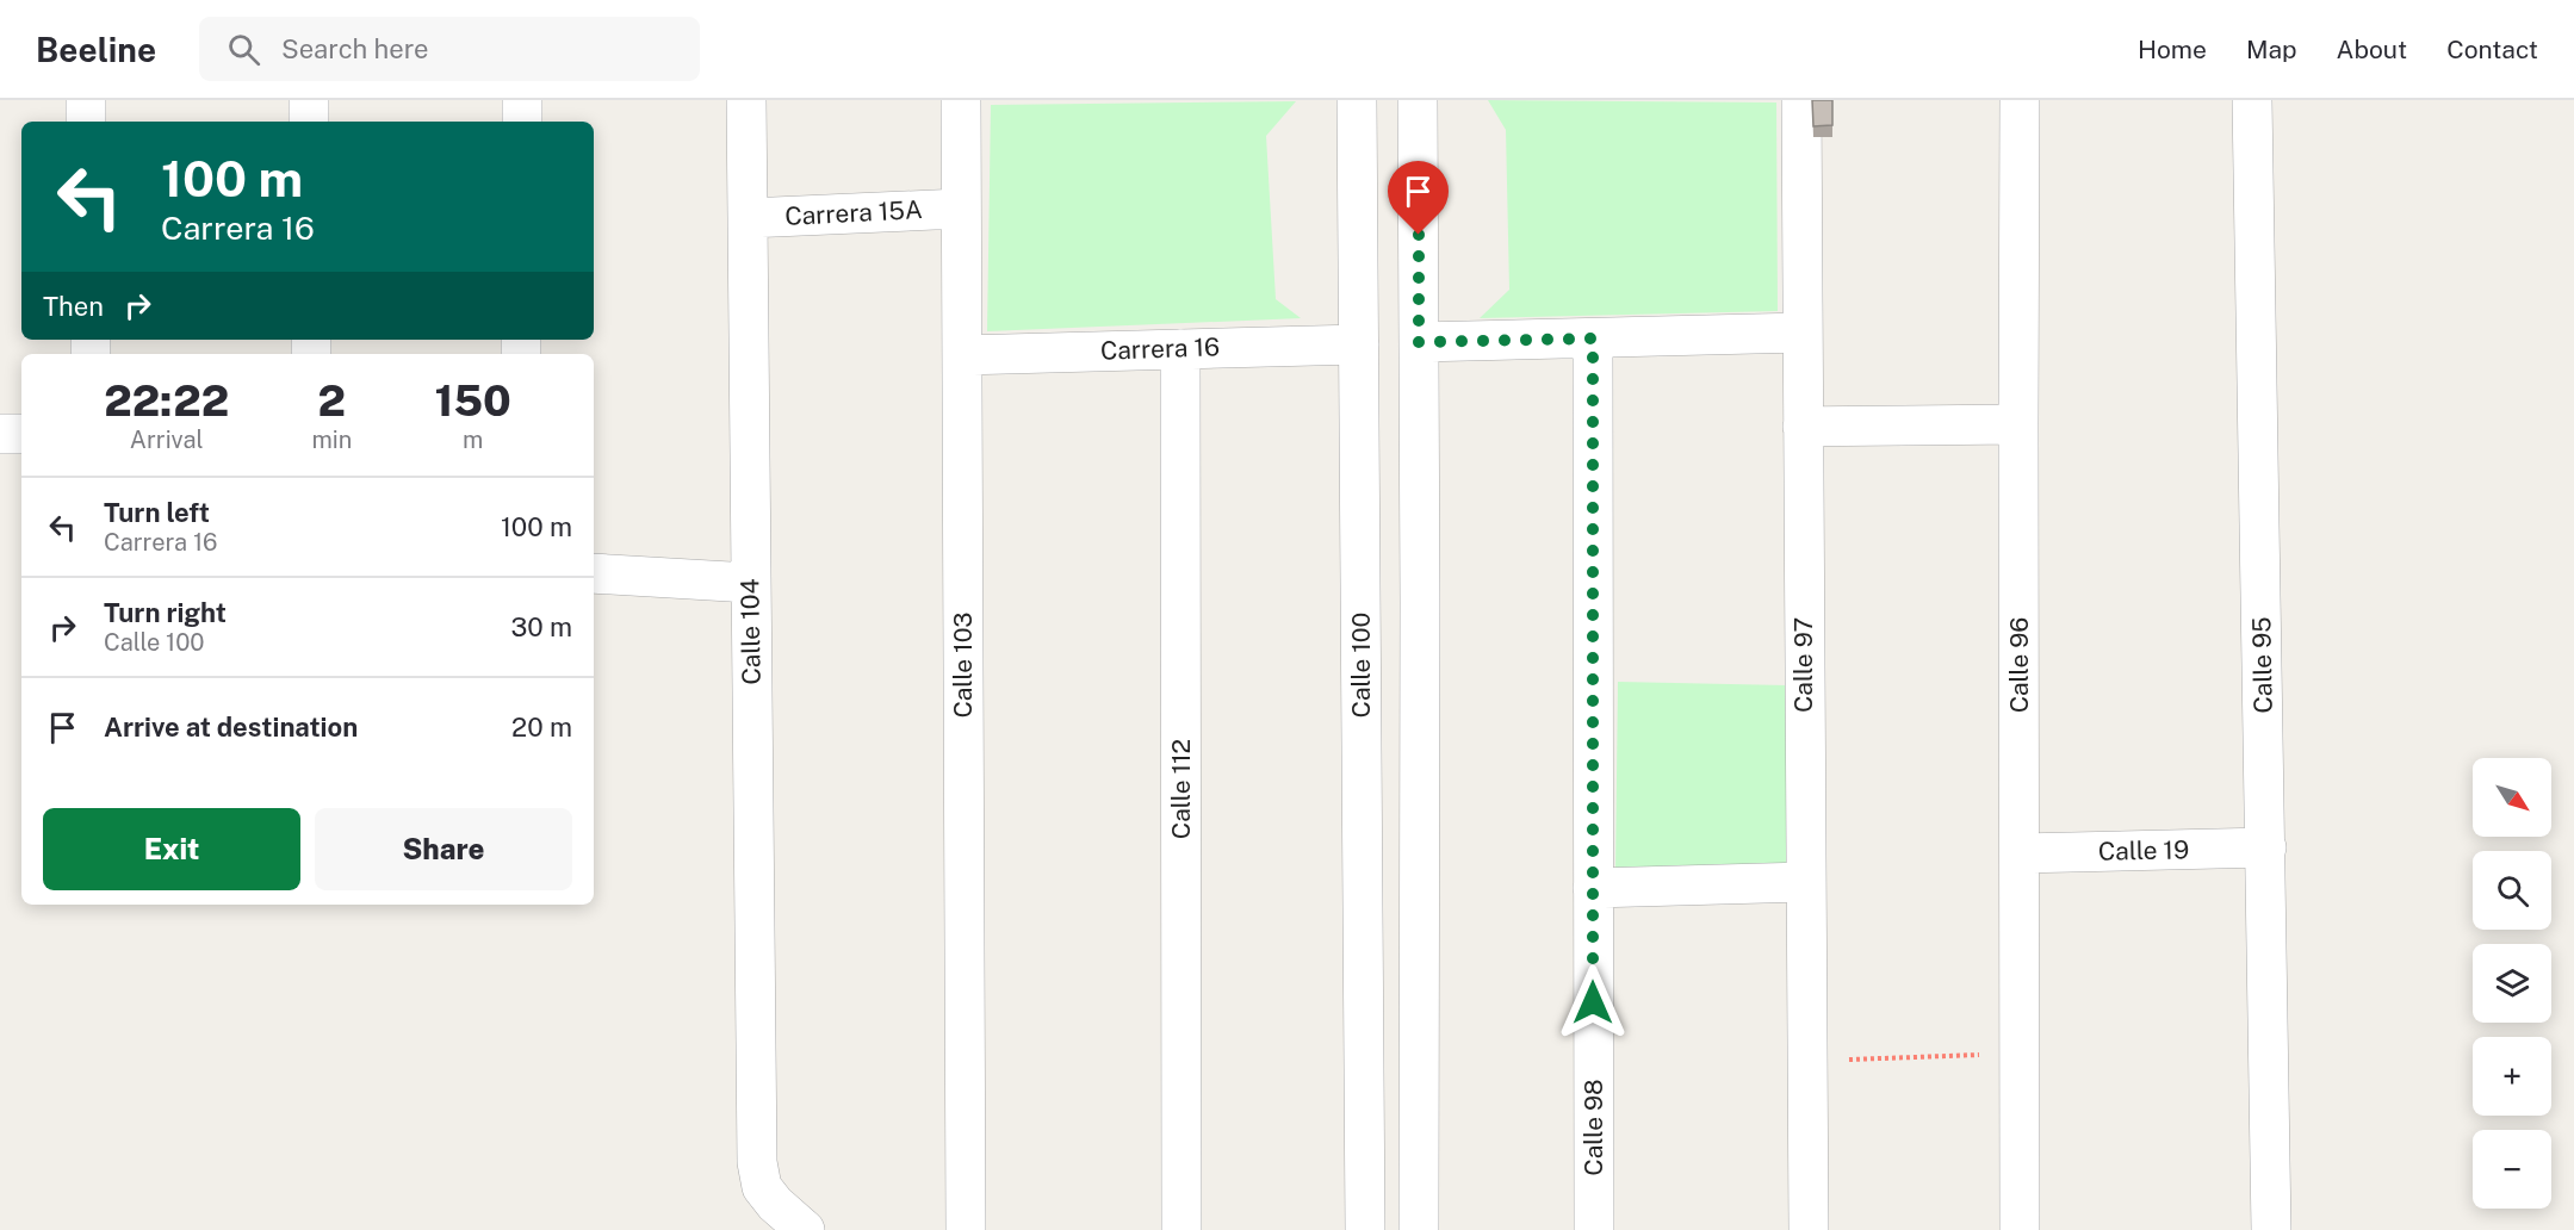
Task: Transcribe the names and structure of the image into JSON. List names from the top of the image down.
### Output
{
  "streets": {
    "street": [
      "Carrera 15A",
      "Carrera 16",
      "Calle 104",
      "Calle 103",
      "Calle 100",
      "Calle 97",
      "Calle 96",
      "Calle 95",
      "Calle 112",
      "Calle 19",
      "Calle 98"
    ]
  },
  "crossings": [
    ["Carrera 15A", "Calle 104"],
    ["Carrera 15A", "Calle 103"],
    ["Carrera 16", "Calle 103"],
    ["Carrera 16", "Calle 100"],
    ["Carrera 16", "Calle 112"],
    ["Calle 96", "Calle 19"],
    ["Calle 95", "Calle 19"]
  ],
  "north": "bottom right",
  "page": {
    "header": "Beeline",
    "search": "Search here",
    "nav": [
      "Home",
      "Map",
      "About",
      "Contact"
    ],
    "turn": ["100 m", "Carrera 16"],
    "then": "Then",
    "eta": [
      "22:22",
      "Arrival",
      "2",
      "min",
      "150",
      "m"
    ],
    "list": [
      {
        "name": "Turn left",
        "note": "Carrera 16",
        "value": "100 m"
      },
      {
        "name": "Turn right",
        "note": "Calle 100",
        "value": "30 m"
      },
      {
        "name": "Arrive at destination",
        "value": "20 m"
      }
    ],
    "map_buttons": ["+", "−"],
    "buttons": ["Exit", "Share"]
  }
}
